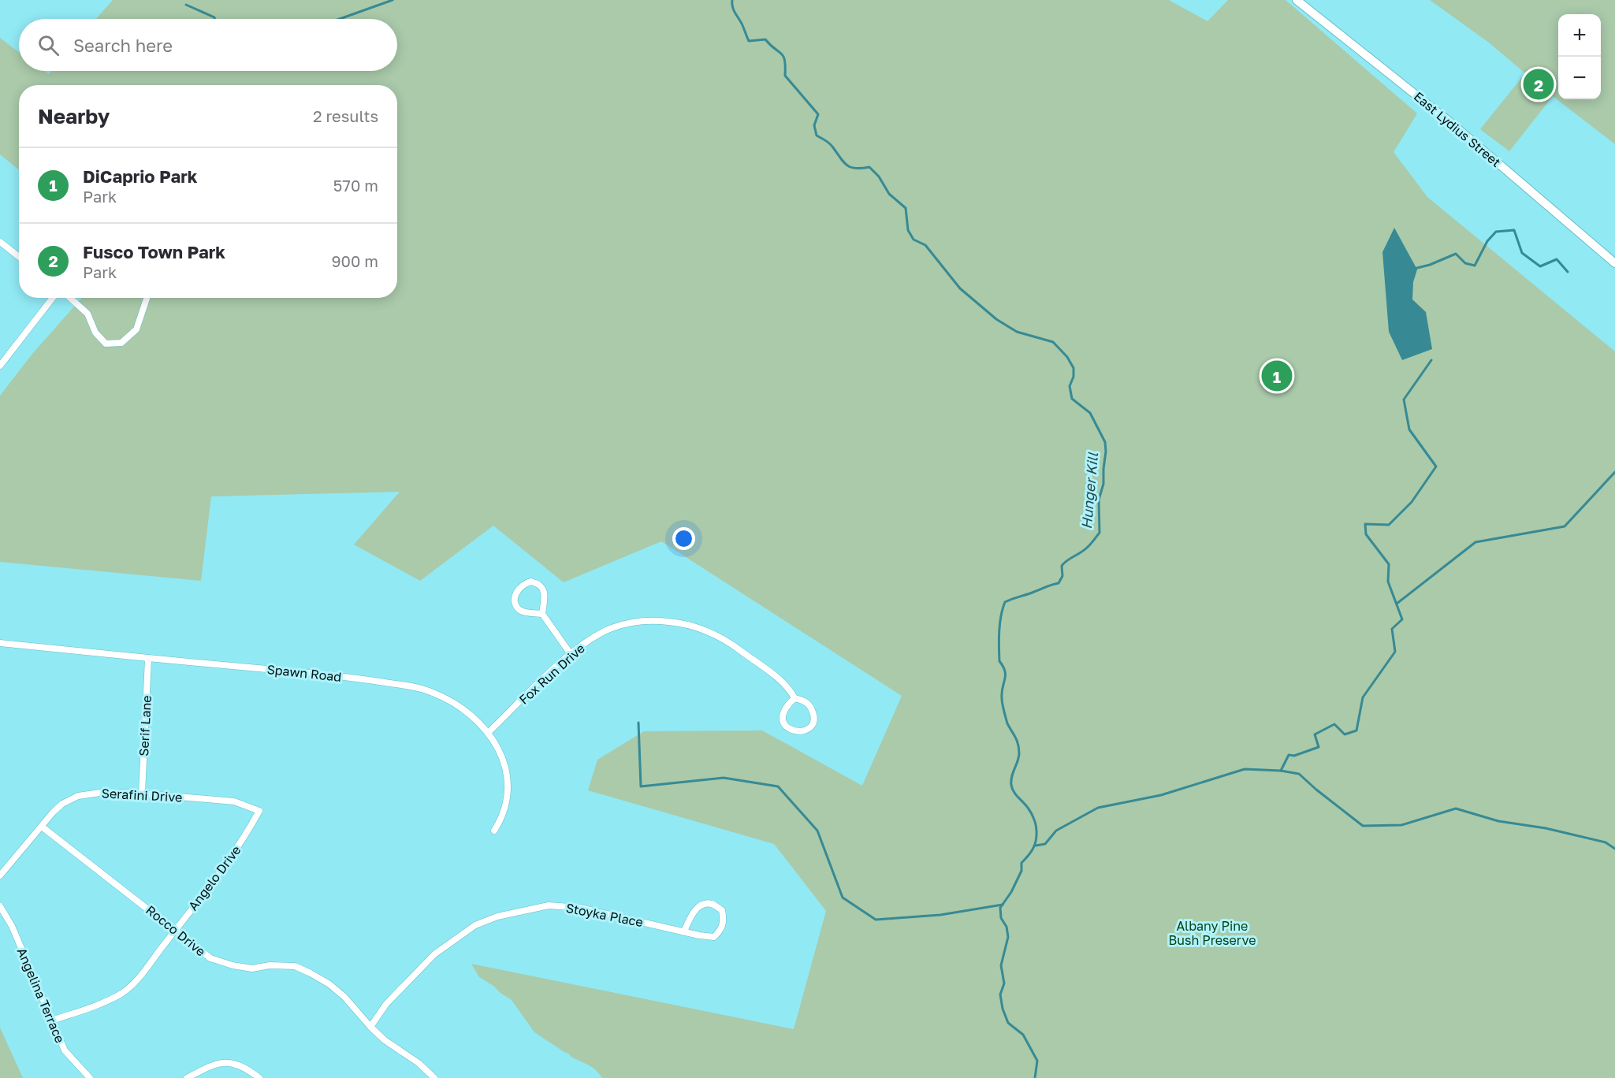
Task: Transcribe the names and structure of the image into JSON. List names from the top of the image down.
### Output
{
  "streets": {
    "street": [
      "East Lydius Street",
      "Spawn Road",
      "Fox Run Drive",
      "Serif Lane",
      "Serafini Drive",
      "Angelo Drive",
      "Stoyka Place",
      "Rocco Drive",
      "Angelina Terrace"
    ]
  },
  "crossings": [
    ["Spawn Road", "Fox Run Drive"],
    ["Spawn Road", "Serif Lane"],
    ["Serif Lane", "Serafini Drive"],
    ["Serafini Drive", "Angelo Drive"],
    ["Serafini Drive", "Rocco Drive"],
    ["Angelo Drive", "Rocco Drive"],
    ["Angelo Drive", "Angelina Terrace"],
    ["Stoyka Place", "Rocco Drive"]
  ],
  "water": ["Hunger Kill"],
  "parks": ["Albany Pine Bush Preserve"],
  "page": {
    "map_buttons": ["+", "−"],
    "search": "Search here",
    "pins": ["2", "1"],
    "heading": ["Nearby", "2 results"],
    "list": [
      {
        "mark": "1",
        "name": "DiCaprio Park",
        "note": "Park",
        "value": "570 m"
      },
      {
        "mark": "2",
        "name": "Fusco Town Park",
        "note": "Park",
        "value": "900 m"
      }
    ]
  }
}
